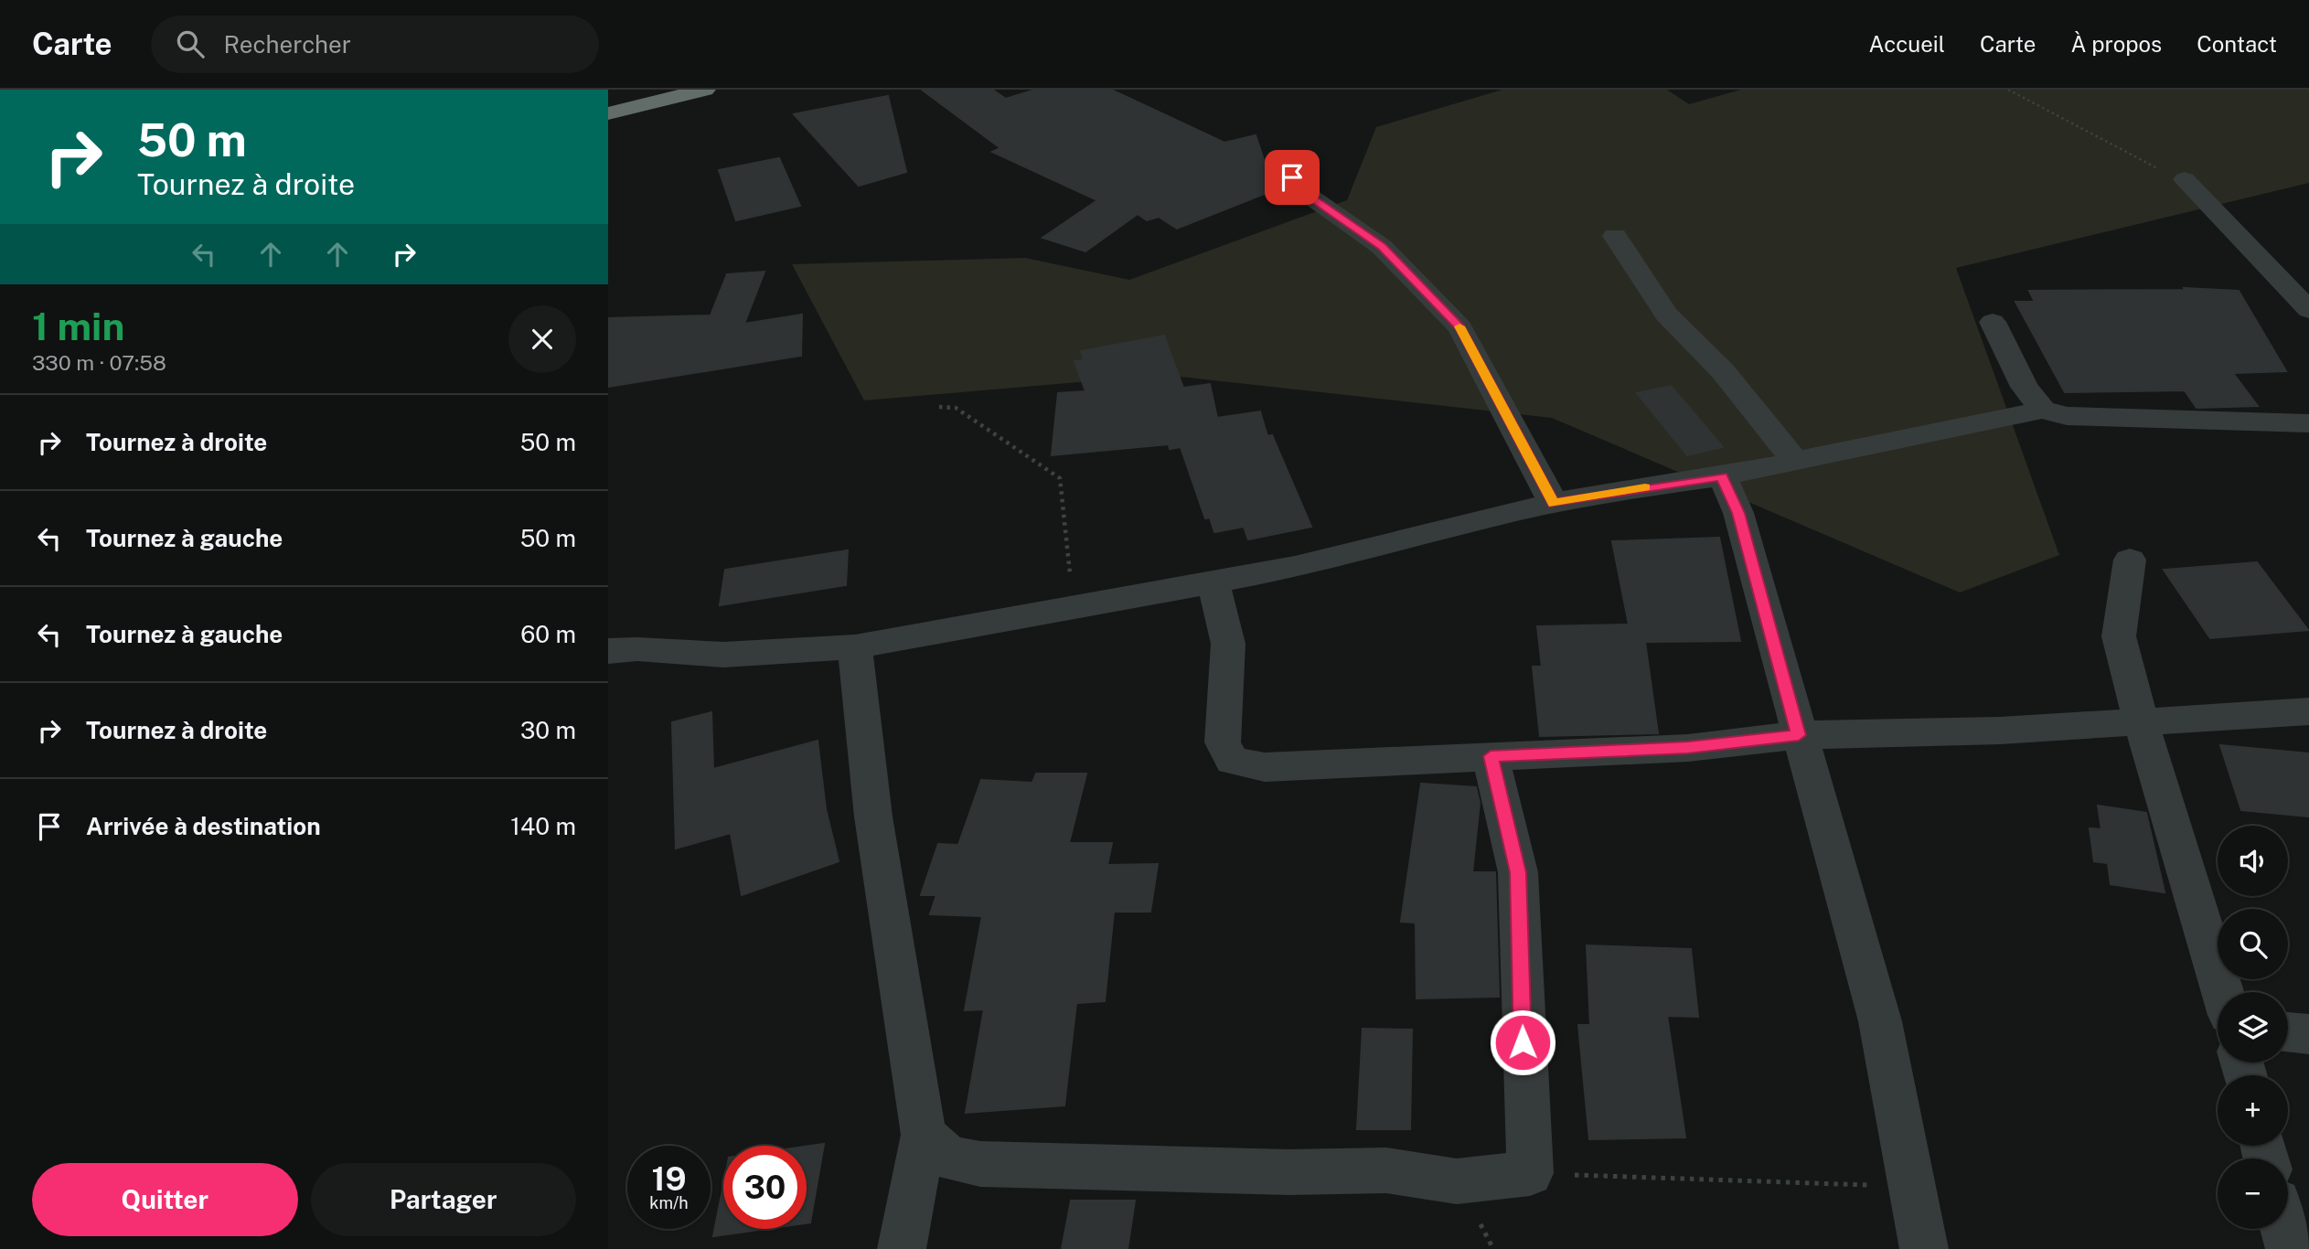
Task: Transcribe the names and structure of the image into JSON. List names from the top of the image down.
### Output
{
  "page": {
    "header": "Carte",
    "search": "Rechercher",
    "nav": [
      "Accueil",
      "Carte",
      "À propos",
      "Contact"
    ],
    "turn": ["50 m", "Tournez à droite"],
    "heading": ["1 min", "330 m · 07:58"],
    "list": [
      {
        "name": "Tournez à droite",
        "value": "50 m"
      },
      {
        "name": "Tournez à gauche",
        "value": "50 m"
      },
      {
        "name": "Tournez à gauche",
        "value": "60 m"
      },
      {
        "name": "Tournez à droite",
        "value": "30 m"
      },
      {
        "name": "Arrivée à destination",
        "value": "140 m"
      }
    ],
    "map_buttons": ["+", "−"],
    "speed": "19 km/h",
    "limit": "30",
    "buttons": ["Quitter", "Partager"]
  }
}
